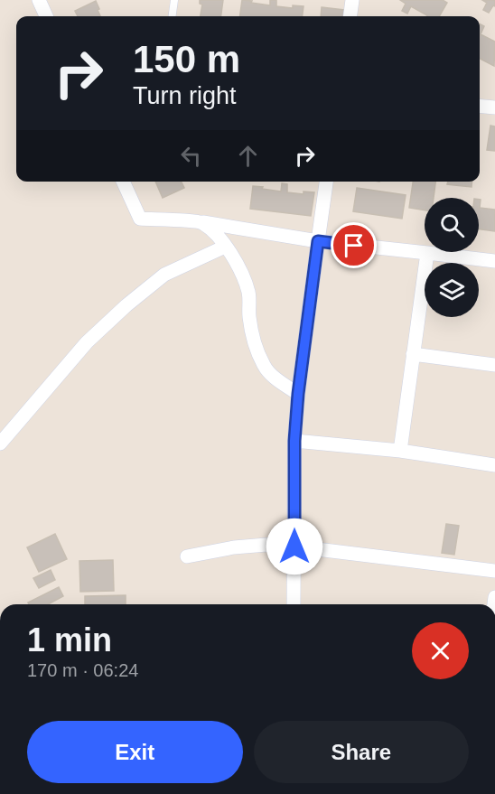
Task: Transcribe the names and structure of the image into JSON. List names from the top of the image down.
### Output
{
  "page": {
    "turn": ["150 m", "Turn right"],
    "heading": ["1 min", "170 m · 06:24"],
    "buttons": ["Exit", "Share"]
  }
}
